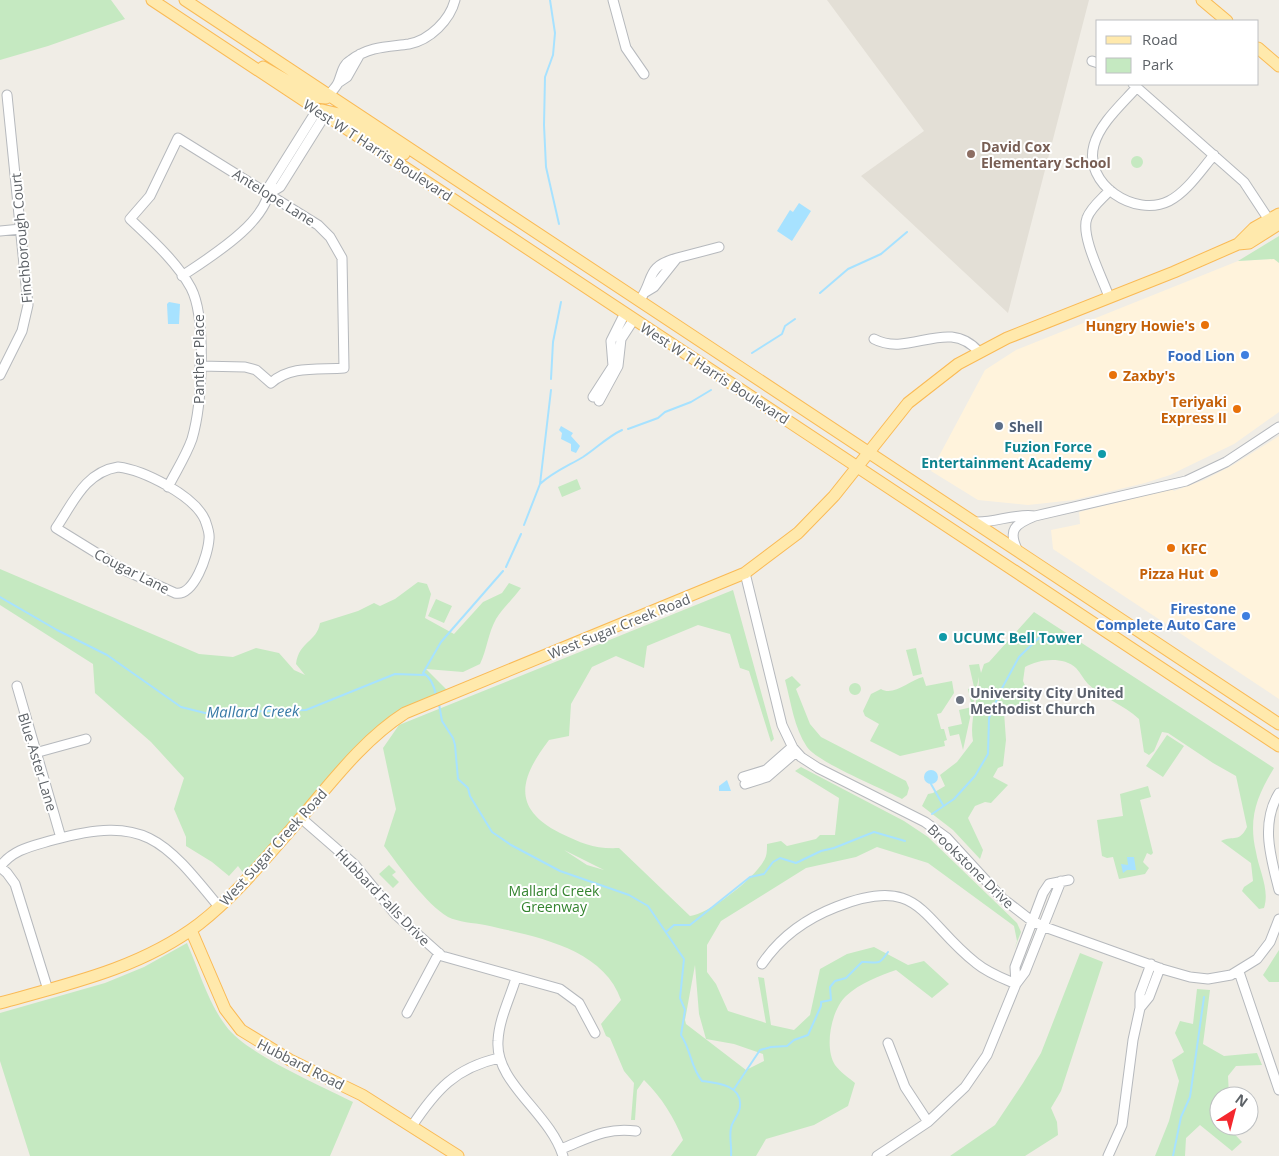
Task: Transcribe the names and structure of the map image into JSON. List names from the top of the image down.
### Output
{
  "streets": {
    "main road": ["West W T Harris Boulevard", "West Sugar Creek Road", "Hubbard Road"],
    "street": [
      "Antelope Lane",
      "Finchborough Court",
      "Panther Place",
      "Cougar Lane",
      "Blue Aster Lane",
      "Brookstone Drive",
      "Hubbard Falls Drive"
    ]
  },
  "crossings": [
    ["West W T Harris Boulevard", "West Sugar Creek Road"],
    ["Antelope Lane", "Panther Place"],
    ["Panther Place", "Cougar Lane"],
    ["West Sugar Creek Road", "Brookstone Drive"],
    ["West Sugar Creek Road", "Hubbard Falls Drive"],
    ["West Sugar Creek Road", "Hubbard Road"]
  ],
  "water": ["Mallard Creek"],
  "parks": ["Mallard Creek Greenway"],
  "places": [
    "David Cox Elementary School",
    "Hungry Howie's",
    "Food Lion",
    "Zaxby's",
    "Teriyaki Express II",
    "Shell",
    "Fuzion Force Entertainment Academy",
    "KFC",
    "Pizza Hut",
    "Firestone Complete Auto Care",
    "UCUMC Bell Tower",
    "University City United Methodist Church"
  ],
  "legend": ["Road", "Park"],
  "north": "top right"
}
